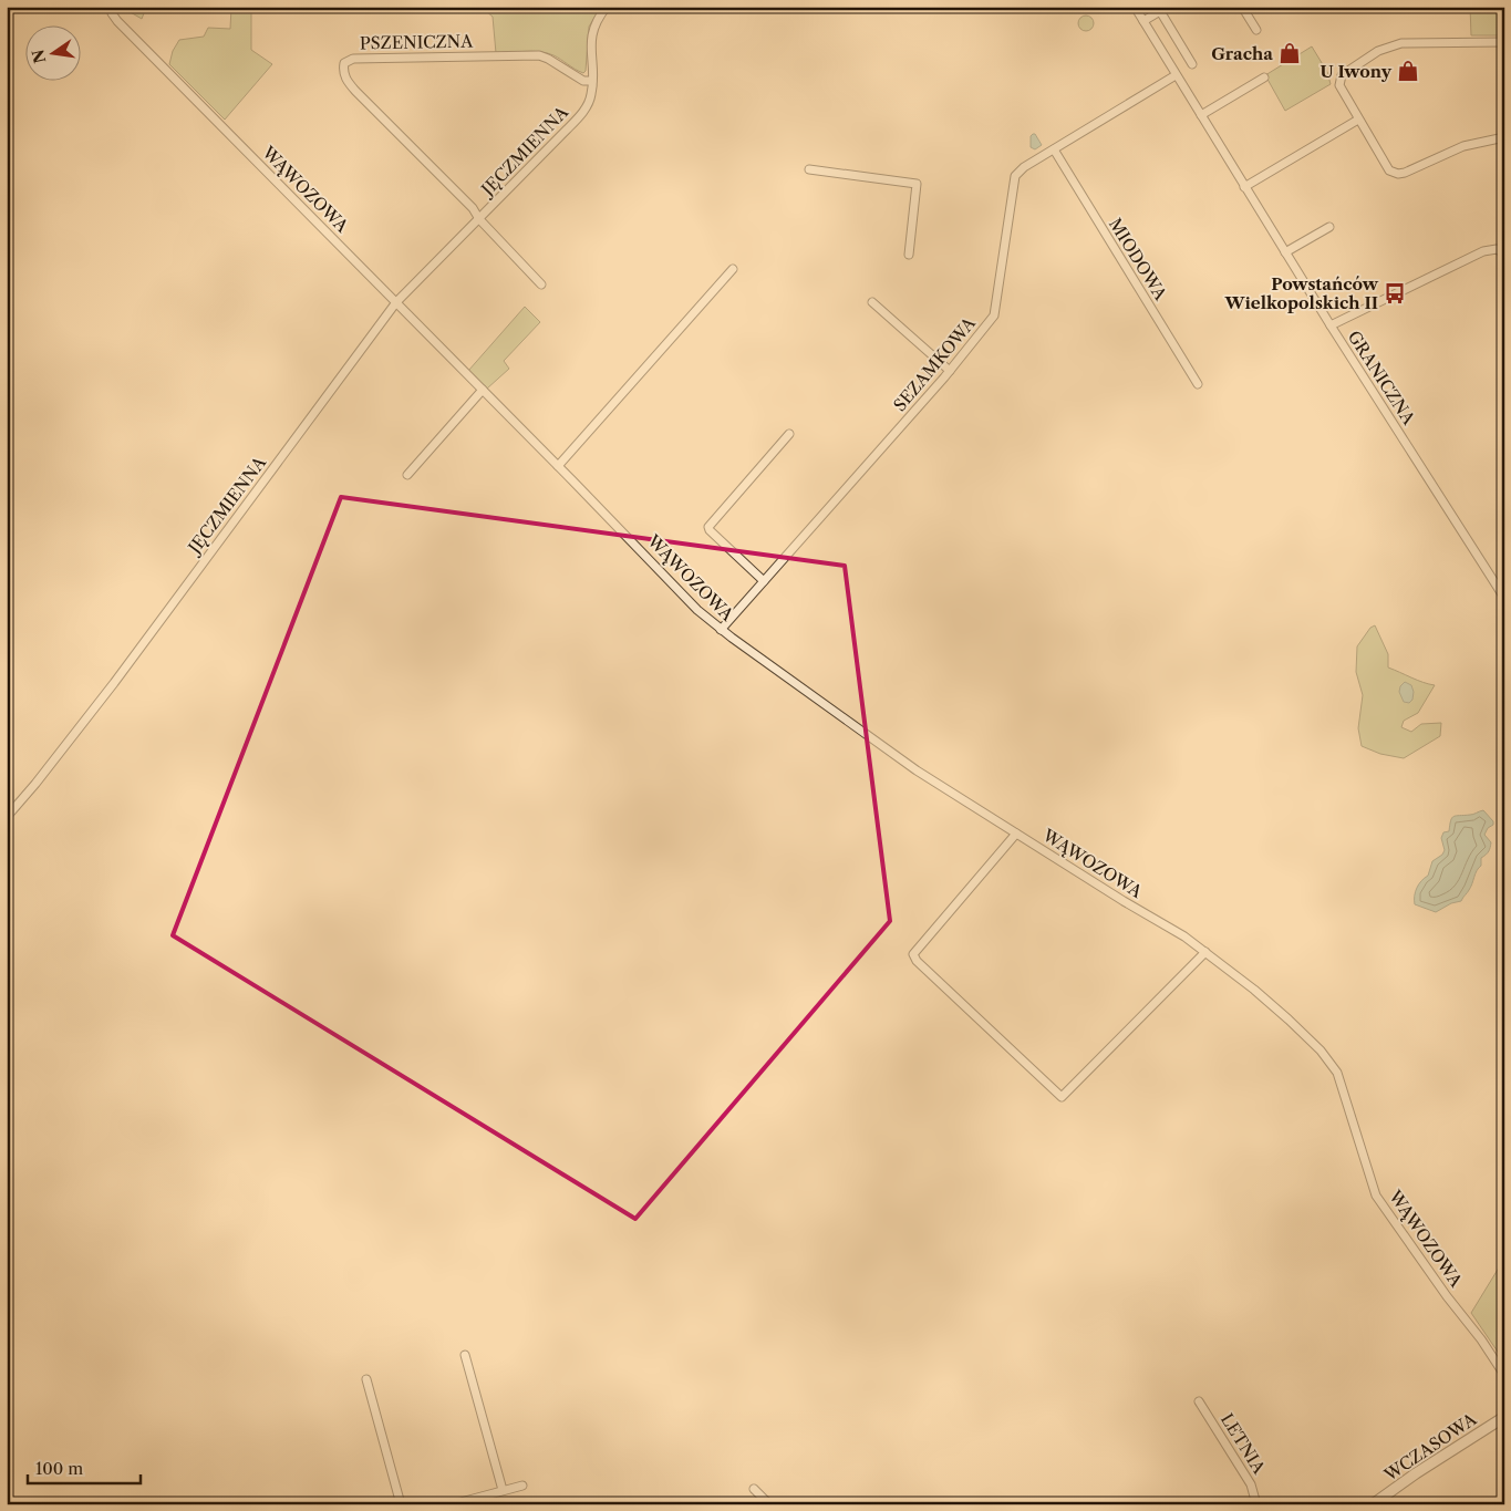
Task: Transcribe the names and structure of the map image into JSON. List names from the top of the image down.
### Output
{
  "streets": {
    "street": [
      "PSZENICZNA",
      "JĘCZMIENNA",
      "WĄWOZOWA",
      "MIODOWA",
      "SEZAMKOWA",
      "GRANICZNA",
      "LETNIA",
      "WCZASOWA"
    ]
  },
  "crossings": [
    ["PSZENICZNA", "JĘCZMIENNA"],
    ["JĘCZMIENNA", "WĄWOZOWA"],
    ["WĄWOZOWA", "SEZAMKOWA"],
    ["MIODOWA", "SEZAMKOWA"],
    ["SEZAMKOWA", "GRANICZNA"]
  ],
  "places": {
    "shop": ["Gracha", "U Iwony"],
    "bus stop": ["Powstańców Wielkopolskich II"]
  },
  "scale_bar": "100 m",
  "north": "left"
}
